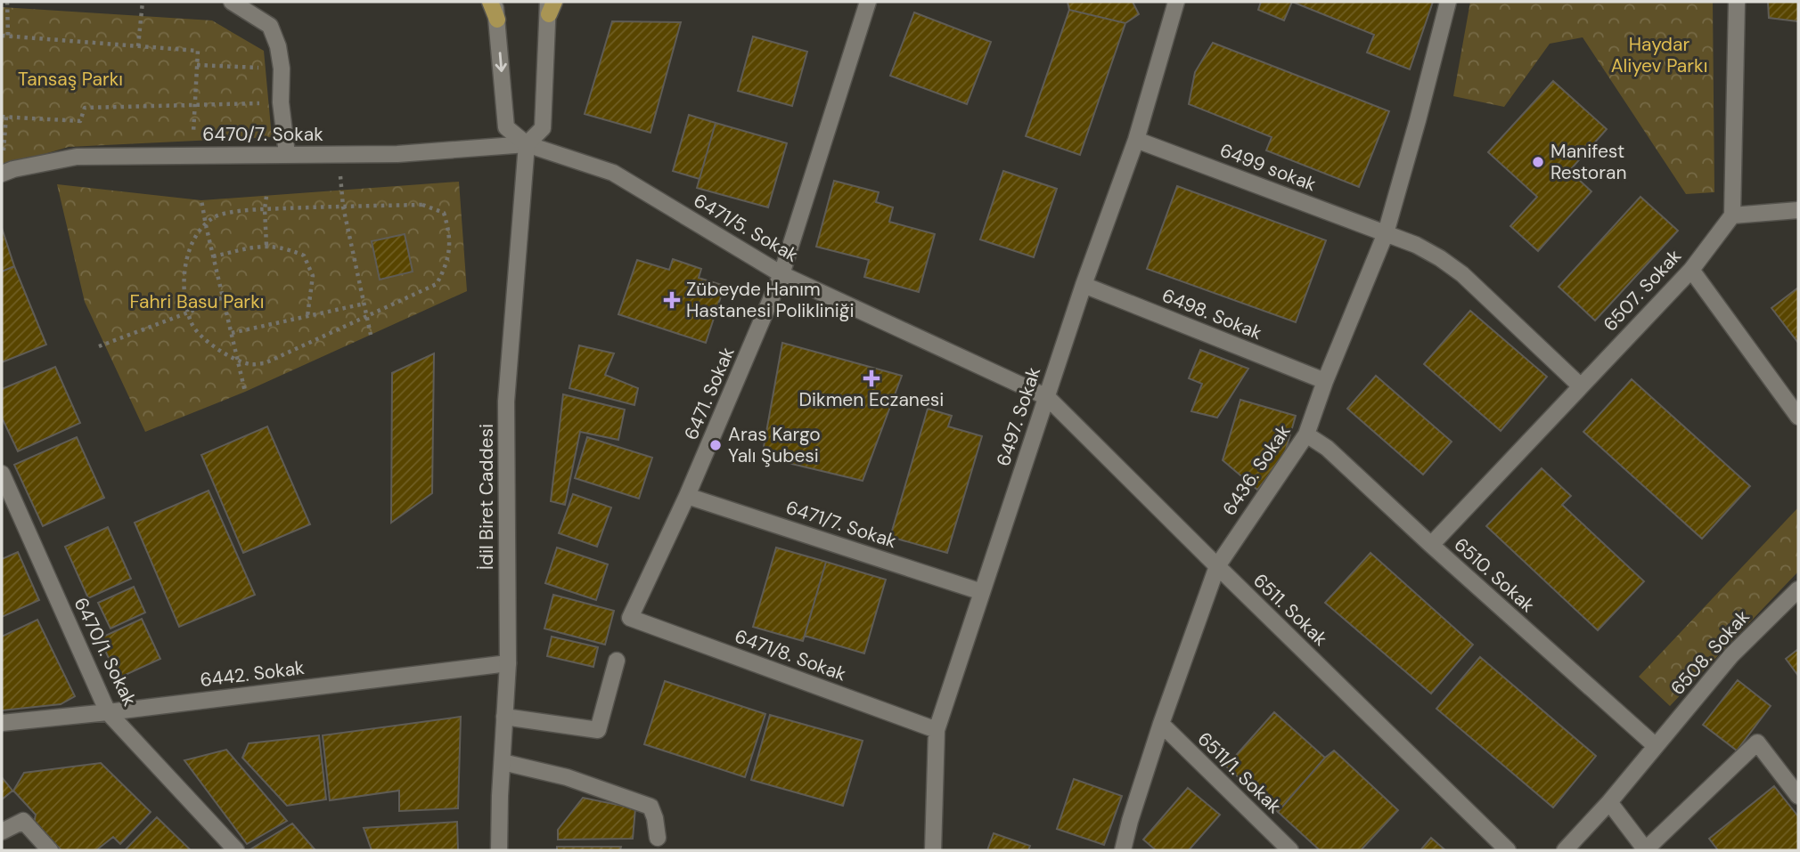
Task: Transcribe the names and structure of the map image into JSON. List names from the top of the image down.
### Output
{
  "streets": {
    "street": [
      "6470/7. Sokak",
      "6499 sokak",
      "6471/5. Sokak",
      "6507. Sokak",
      "6498. Sokak",
      "6471. Sokak",
      "6497. Sokak",
      "6436. Sokak",
      "İdil Biret Caddesi",
      "6471/7. Sokak",
      "6510. Sokak",
      "6511. Sokak",
      "6470/1. Sokak",
      "6508. Sokak",
      "6471/8. Sokak",
      "6442. Sokak",
      "6511/1. Sokak"
    ]
  },
  "crossings": [
    ["6470/7. Sokak", "6471/5. Sokak"],
    ["6470/7. Sokak", "İdil Biret Caddesi"],
    ["6499 sokak", "6507. Sokak"],
    ["6499 sokak", "6497. Sokak"],
    ["6499 sokak", "6436. Sokak"],
    ["6471/5. Sokak", "6471. Sokak"],
    ["6471/5. Sokak", "6497. Sokak"],
    ["6471/5. Sokak", "İdil Biret Caddesi"],
    ["6471/5. Sokak", "6511. Sokak"],
    ["6507. Sokak", "6510. Sokak"],
    ["6498. Sokak", "6497. Sokak"],
    ["6498. Sokak", "6436. Sokak"],
    ["6471. Sokak", "6471/7. Sokak"],
    ["6471. Sokak", "6471/8. Sokak"],
    ["6497. Sokak", "6471/7. Sokak"],
    ["6497. Sokak", "6511. Sokak"],
    ["6497. Sokak", "6471/8. Sokak"],
    ["6436. Sokak", "6510. Sokak"],
    ["6436. Sokak", "6511. Sokak"],
    ["6436. Sokak", "6511/1. Sokak"],
    ["İdil Biret Caddesi", "6442. Sokak"],
    ["6510. Sokak", "6508. Sokak"],
    ["6470/1. Sokak", "6442. Sokak"]
  ],
  "parks": ["Haydar Aliyev Parkı", "Tansaş Parkı", "Fahri Basu Parkı"],
  "places": {
    "other": ["Manifest Restoran", "Aras Kargo Yalı Şubesi"],
    "health": ["Zübeyde Hanım Hastanesi Polikliniği", "Dikmen Eczanesi"]
  }
}
